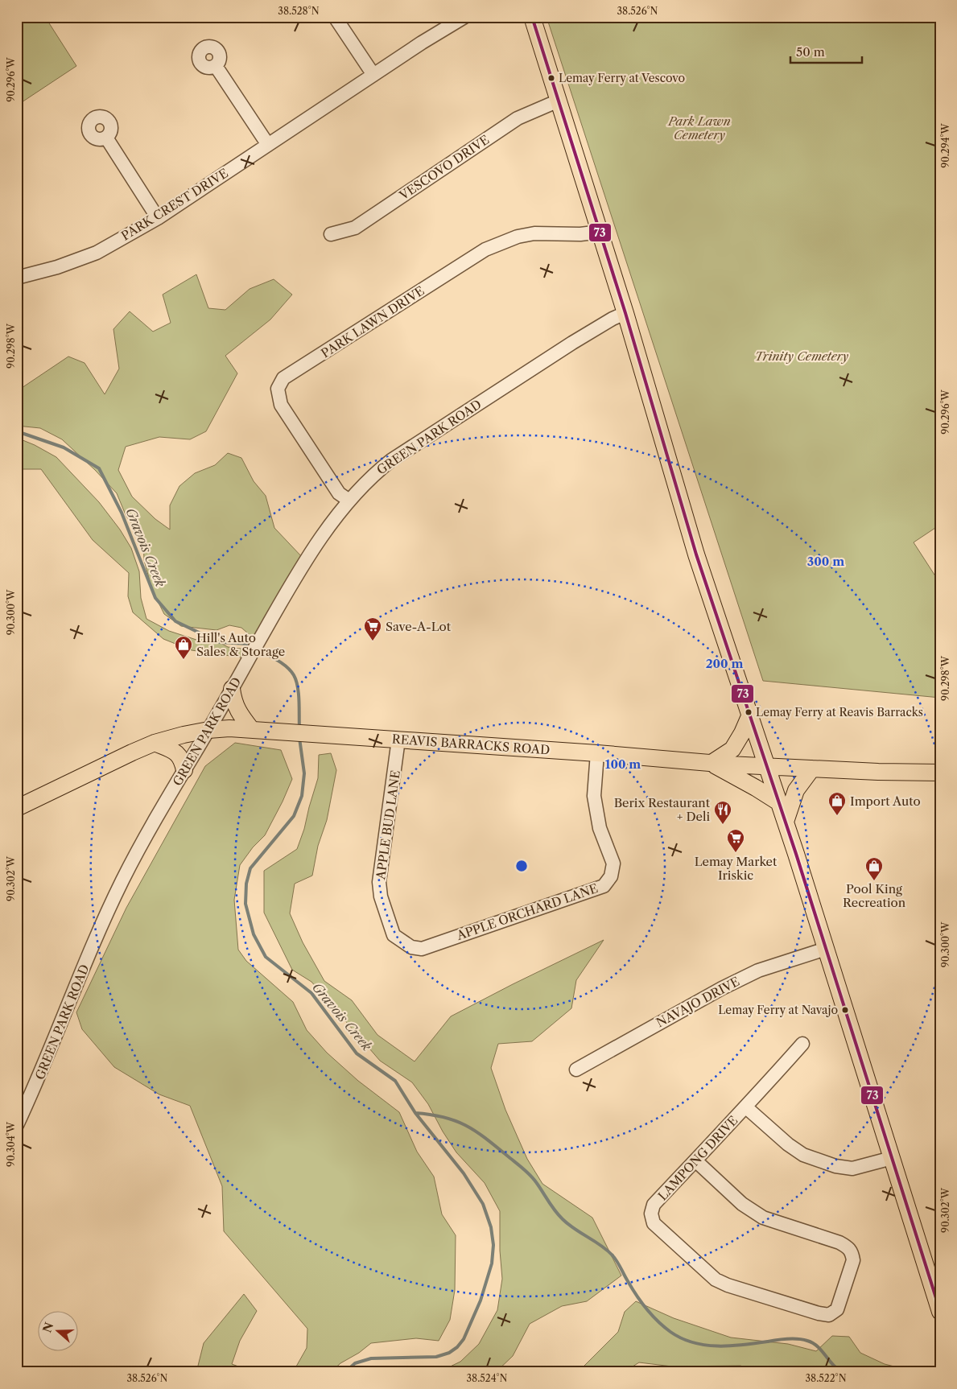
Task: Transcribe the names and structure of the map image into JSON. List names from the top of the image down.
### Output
{
  "streets": {
    "main road": ["REAVIS BARRACKS ROAD"],
    "street": [
      "VESCOVO DRIVE",
      "PARK CREST DRIVE",
      "PARK LAWN DRIVE",
      "GREEN PARK ROAD",
      "APPLE BUD LANE",
      "APPLE ORCHARD LANE",
      "NAVAJO DRIVE",
      "LAMPONG DRIVE"
    ]
  },
  "crossings": [
    ["PARK LAWN DRIVE", "GREEN PARK ROAD"],
    ["GREEN PARK ROAD", "REAVIS BARRACKS ROAD"],
    ["REAVIS BARRACKS ROAD", "APPLE BUD LANE"],
    ["REAVIS BARRACKS ROAD", "APPLE ORCHARD LANE"],
    ["APPLE BUD LANE", "APPLE ORCHARD LANE"]
  ],
  "water": ["Gravois Creek"],
  "parks": ["Park Lawn Cemetery", "Trinity Cemetery"],
  "places": {
    "other": ["Lemay Ferry at Vescovo", "Lemay Ferry at Reavis Barracks", "Lemay Ferry at Navajo"],
    "supermarket": ["Save-A-Lot", "Lemay Market Iriskic"],
    "shop": ["Hill's Auto Sales & Storage", "Import Auto", "Pool King Recreation"],
    "restaurant": ["Berix Restaurant + Deli"]
  },
  "lines": ["transit line 73"],
  "scale_bar": "50 m",
  "north": "left",
  "coordinates": [
    "38.528°N",
    "38.526°N",
    "90.296°W",
    "90.294°W",
    "90.298°W",
    "90.300°W",
    "90.302°W",
    "90.304°W",
    "38.524°N",
    "38.522°N"
  ],
  "rings": ["300 m", "200 m", "100 m"]
}
